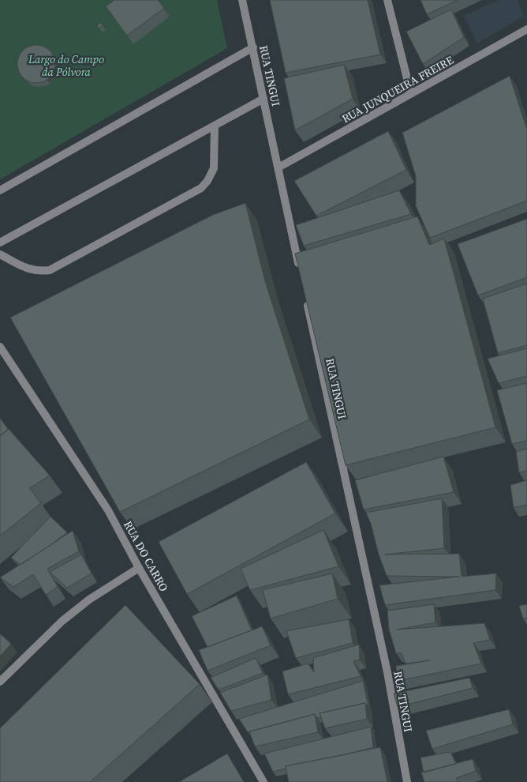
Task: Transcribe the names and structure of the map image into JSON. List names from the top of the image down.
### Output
{
  "streets": {
    "street": ["RUA TINGUI", "RUA JUNQUEIRA FREIRE", "RUA DO CARRO"]
  },
  "crossings": [
    ["RUA TINGUI", "RUA JUNQUEIRA FREIRE"]
  ],
  "parks": ["Largo do Campo da Pólvora"]
}
